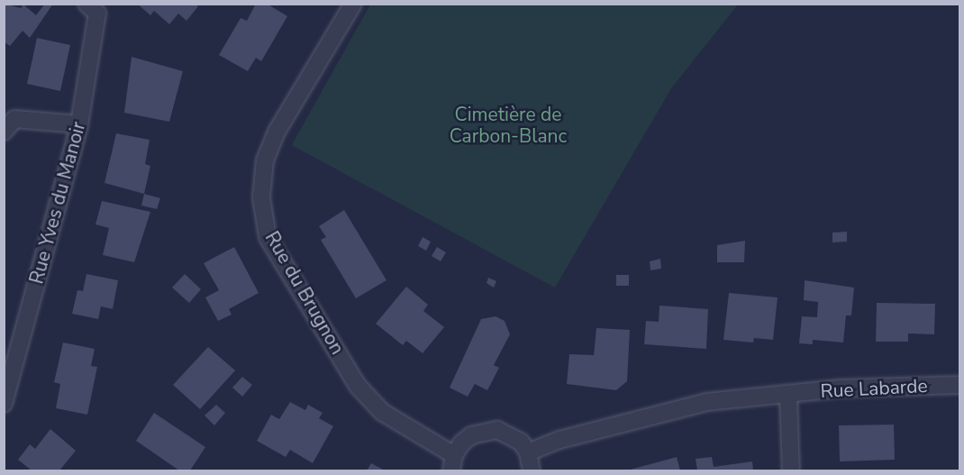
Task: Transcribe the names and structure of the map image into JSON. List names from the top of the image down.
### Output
{
  "streets": {
    "street": ["Rue Yves du Manoir", "Rue du Brugnon", "Rue Labarde"]
  },
  "parks": ["Cimetière de Carbon-Blanc"]
}
